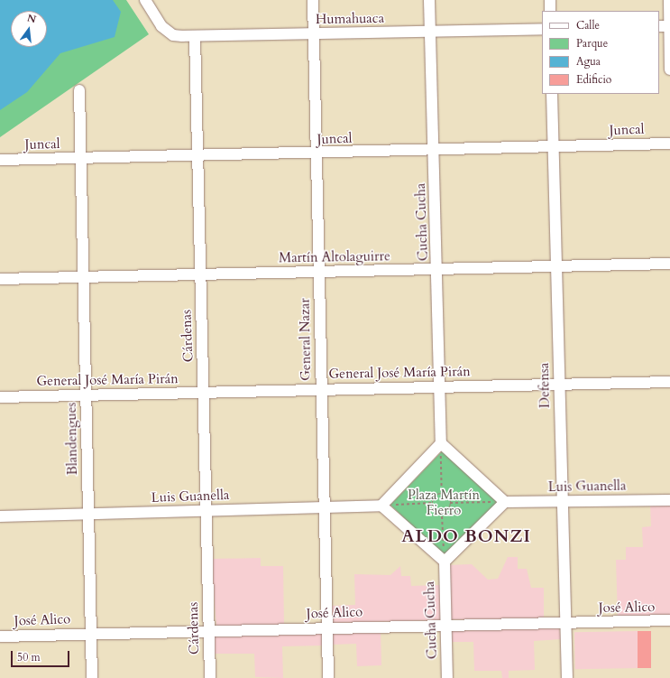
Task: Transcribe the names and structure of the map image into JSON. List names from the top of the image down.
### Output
{
  "streets": {
    "street": [
      "Humahuaca",
      "Juncal",
      "Cucha Cucha",
      "Martín Altolaguirre",
      "Cárdenas",
      "General Nazar",
      "General José María Pirán",
      "Defensa",
      "Blandengues",
      "Luis Guanella",
      "José Alico"
    ]
  },
  "crossings": [
    ["Humahuaca", "Cucha Cucha"],
    ["Humahuaca", "Cárdenas"],
    ["Humahuaca", "General Nazar"],
    ["Juncal", "Cucha Cucha"],
    ["Juncal", "Cárdenas"],
    ["Juncal", "General Nazar"],
    ["Juncal", "Defensa"],
    ["Juncal", "Blandengues"],
    ["Cucha Cucha", "Martín Altolaguirre"],
    ["Cucha Cucha", "General José María Pirán"],
    ["Cucha Cucha", "José Alico"],
    ["Martín Altolaguirre", "Cárdenas"],
    ["Martín Altolaguirre", "General Nazar"],
    ["Martín Altolaguirre", "Defensa"],
    ["Martín Altolaguirre", "Blandengues"],
    ["Cárdenas", "General José María Pirán"],
    ["Cárdenas", "Luis Guanella"],
    ["Cárdenas", "José Alico"],
    ["General Nazar", "General José María Pirán"],
    ["General Nazar", "Luis Guanella"],
    ["General Nazar", "José Alico"],
    ["General José María Pirán", "Defensa"],
    ["General José María Pirán", "Blandengues"],
    ["Defensa", "Luis Guanella"],
    ["Defensa", "José Alico"],
    ["Blandengues", "Luis Guanella"],
    ["Blandengues", "José Alico"]
  ],
  "districts": ["ALDO BONZI"],
  "parks": ["Plaza Martín Fierro"],
  "legend": [
    "Calle",
    "Parque",
    "Agua",
    "Edificio"
  ],
  "scale_bar": "50 m",
  "north": "top"
}
